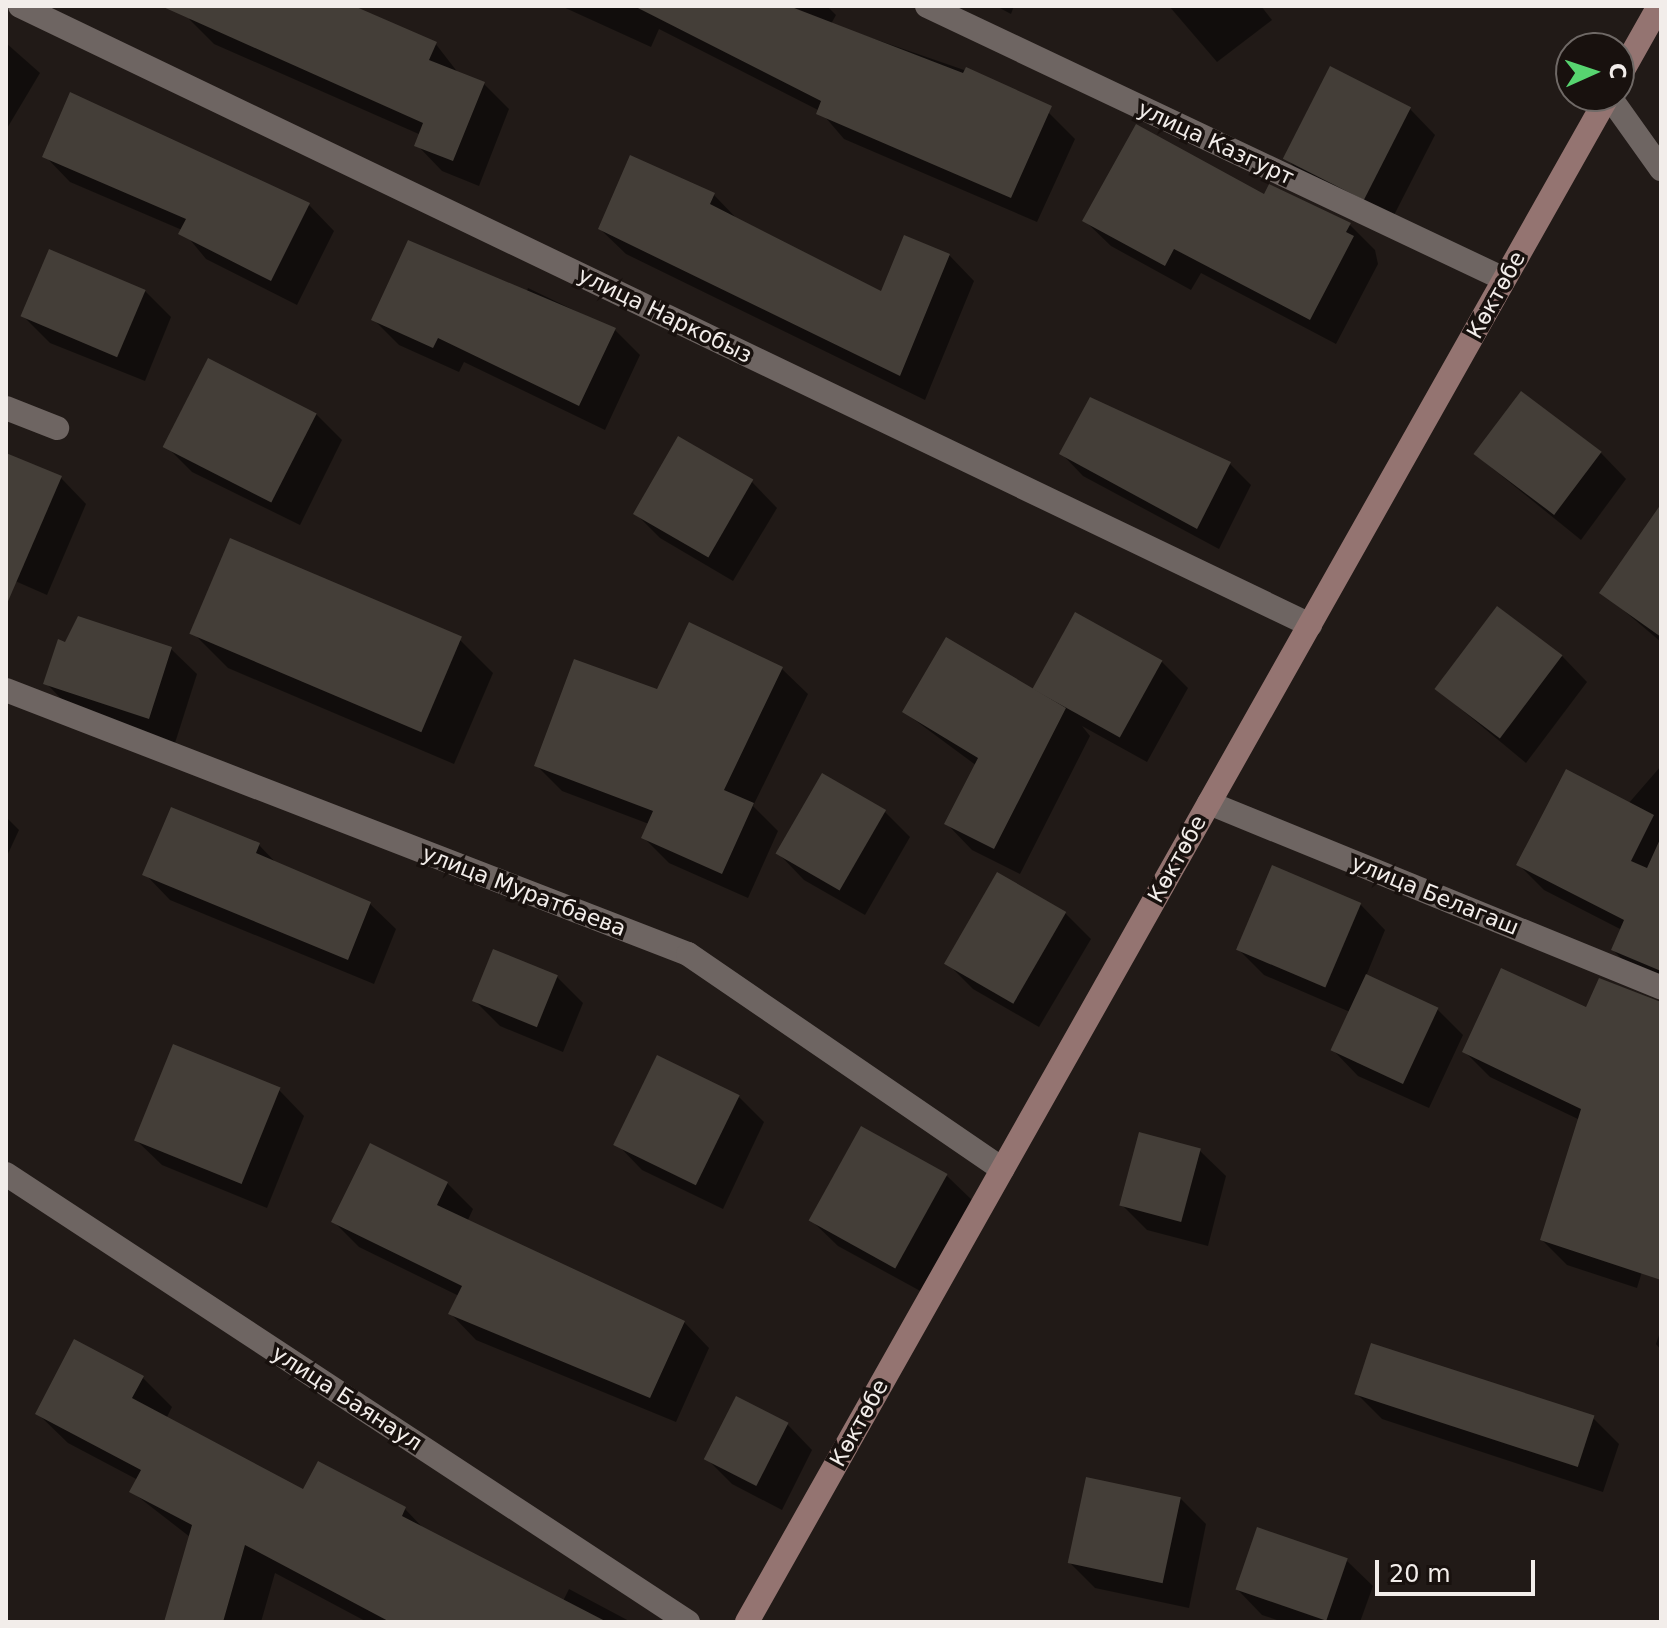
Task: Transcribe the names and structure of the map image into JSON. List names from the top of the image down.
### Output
{
  "streets": {
    "street": [
      "улица Казгурт",
      "Көктөбе",
      "улица Наркобыз",
      "улица Муратбаева",
      "улица Белагаш",
      "улица Баянаул"
    ]
  },
  "crossings": [
    ["улица Казгурт", "Көктөбе"],
    ["Көктөбе", "улица Наркобыз"],
    ["Көктөбе", "улица Муратбаева"],
    ["Көктөбе", "улица Белагаш"]
  ],
  "scale_bar": "20 m",
  "north": "right"
}
